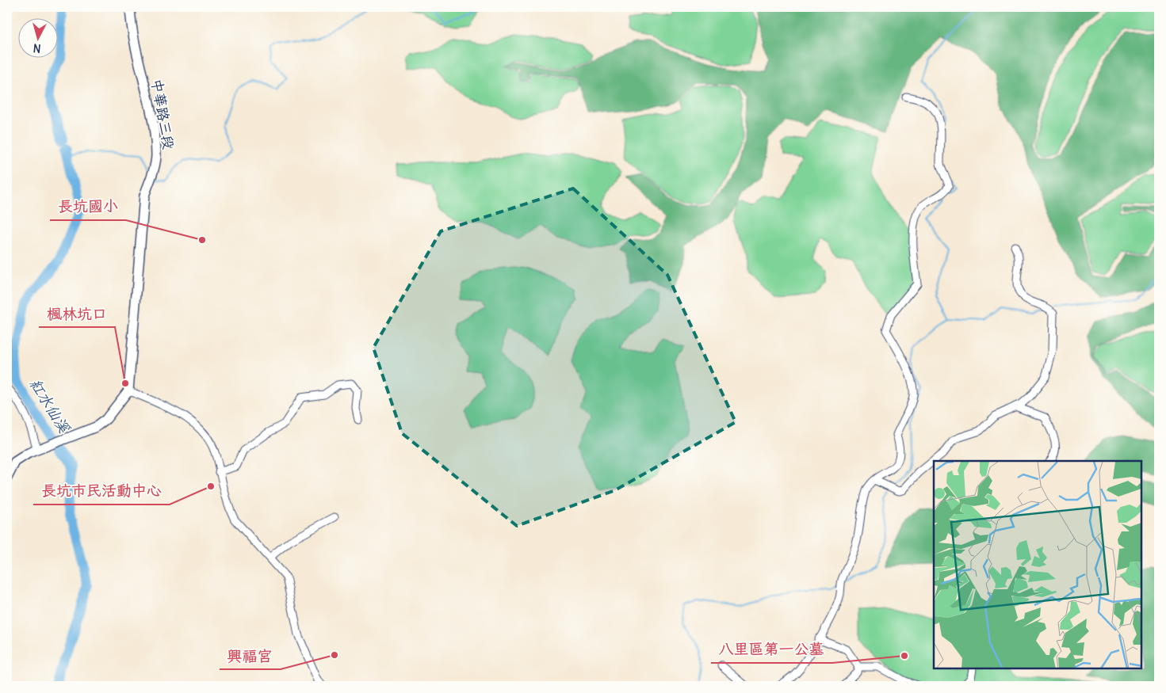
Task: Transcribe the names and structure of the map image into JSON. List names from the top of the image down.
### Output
{
  "streets": {
    "main road": ["中華路三段"]
  },
  "water": ["紅水仙溪"],
  "places": [
    "長坑國小",
    "楓林坑口",
    "長坑市民活動中心",
    "興福宮",
    "八里區第一公墓"
  ],
  "north": "bottom"
}
